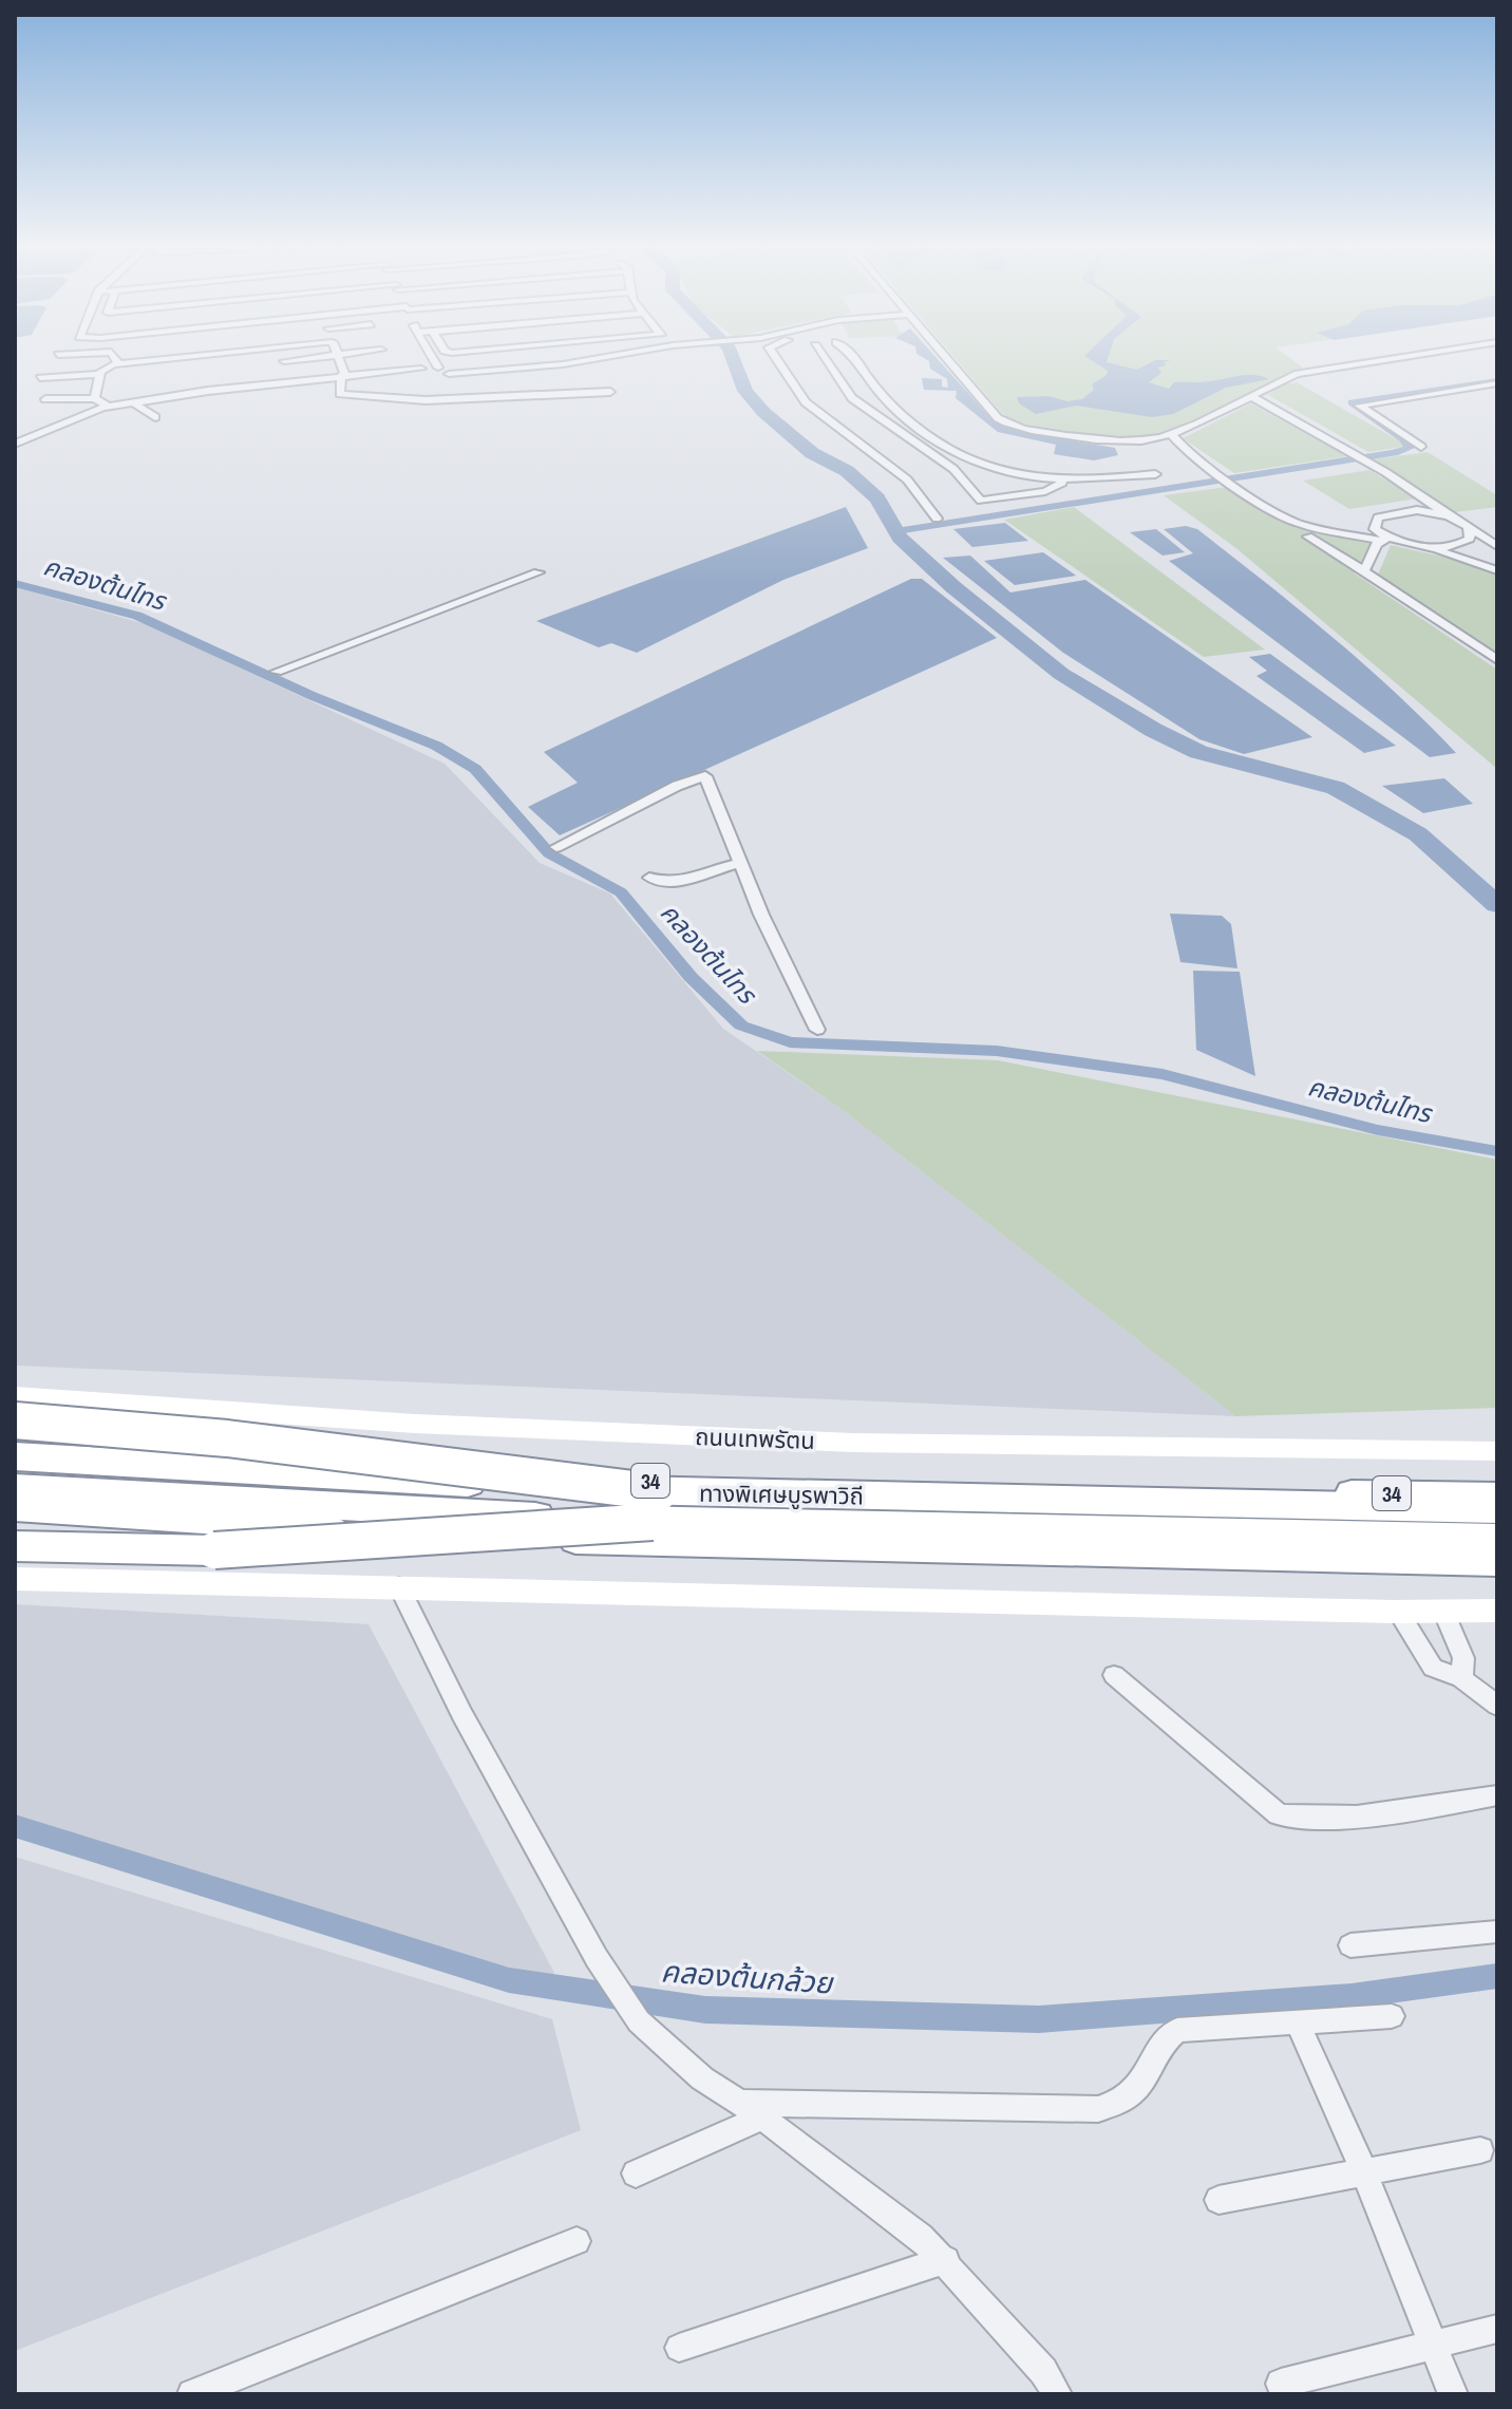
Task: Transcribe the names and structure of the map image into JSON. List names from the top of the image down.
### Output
{
  "streets": {
    "highway": ["ถนนเทพรัตน", "34", "ทางพิเศษบูรพาวิถี"]
  },
  "water": ["คลองต้นไทร", "คลองต้นกล้วย"]
}
